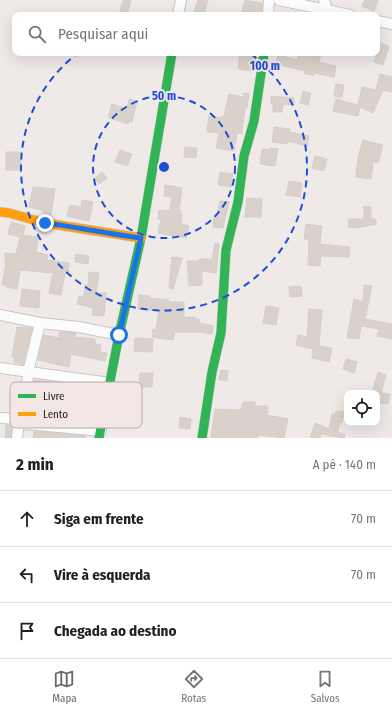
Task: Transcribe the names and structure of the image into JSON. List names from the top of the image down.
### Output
{
  "legend": ["Livre", "Lento"],
  "page": {
    "search": "Pesquisar aqui",
    "heading": ["2 min", "A pé · 140 m"],
    "list": [
      ["Siga em frente", "70 m"],
      ["Vire à esquerda", "70 m"],
      "Chegada ao destino"
    ],
    "nav": ["Mapa", "Rotas", "Salvos"]
  },
  "rings": ["100 m", "50 m"]
}
